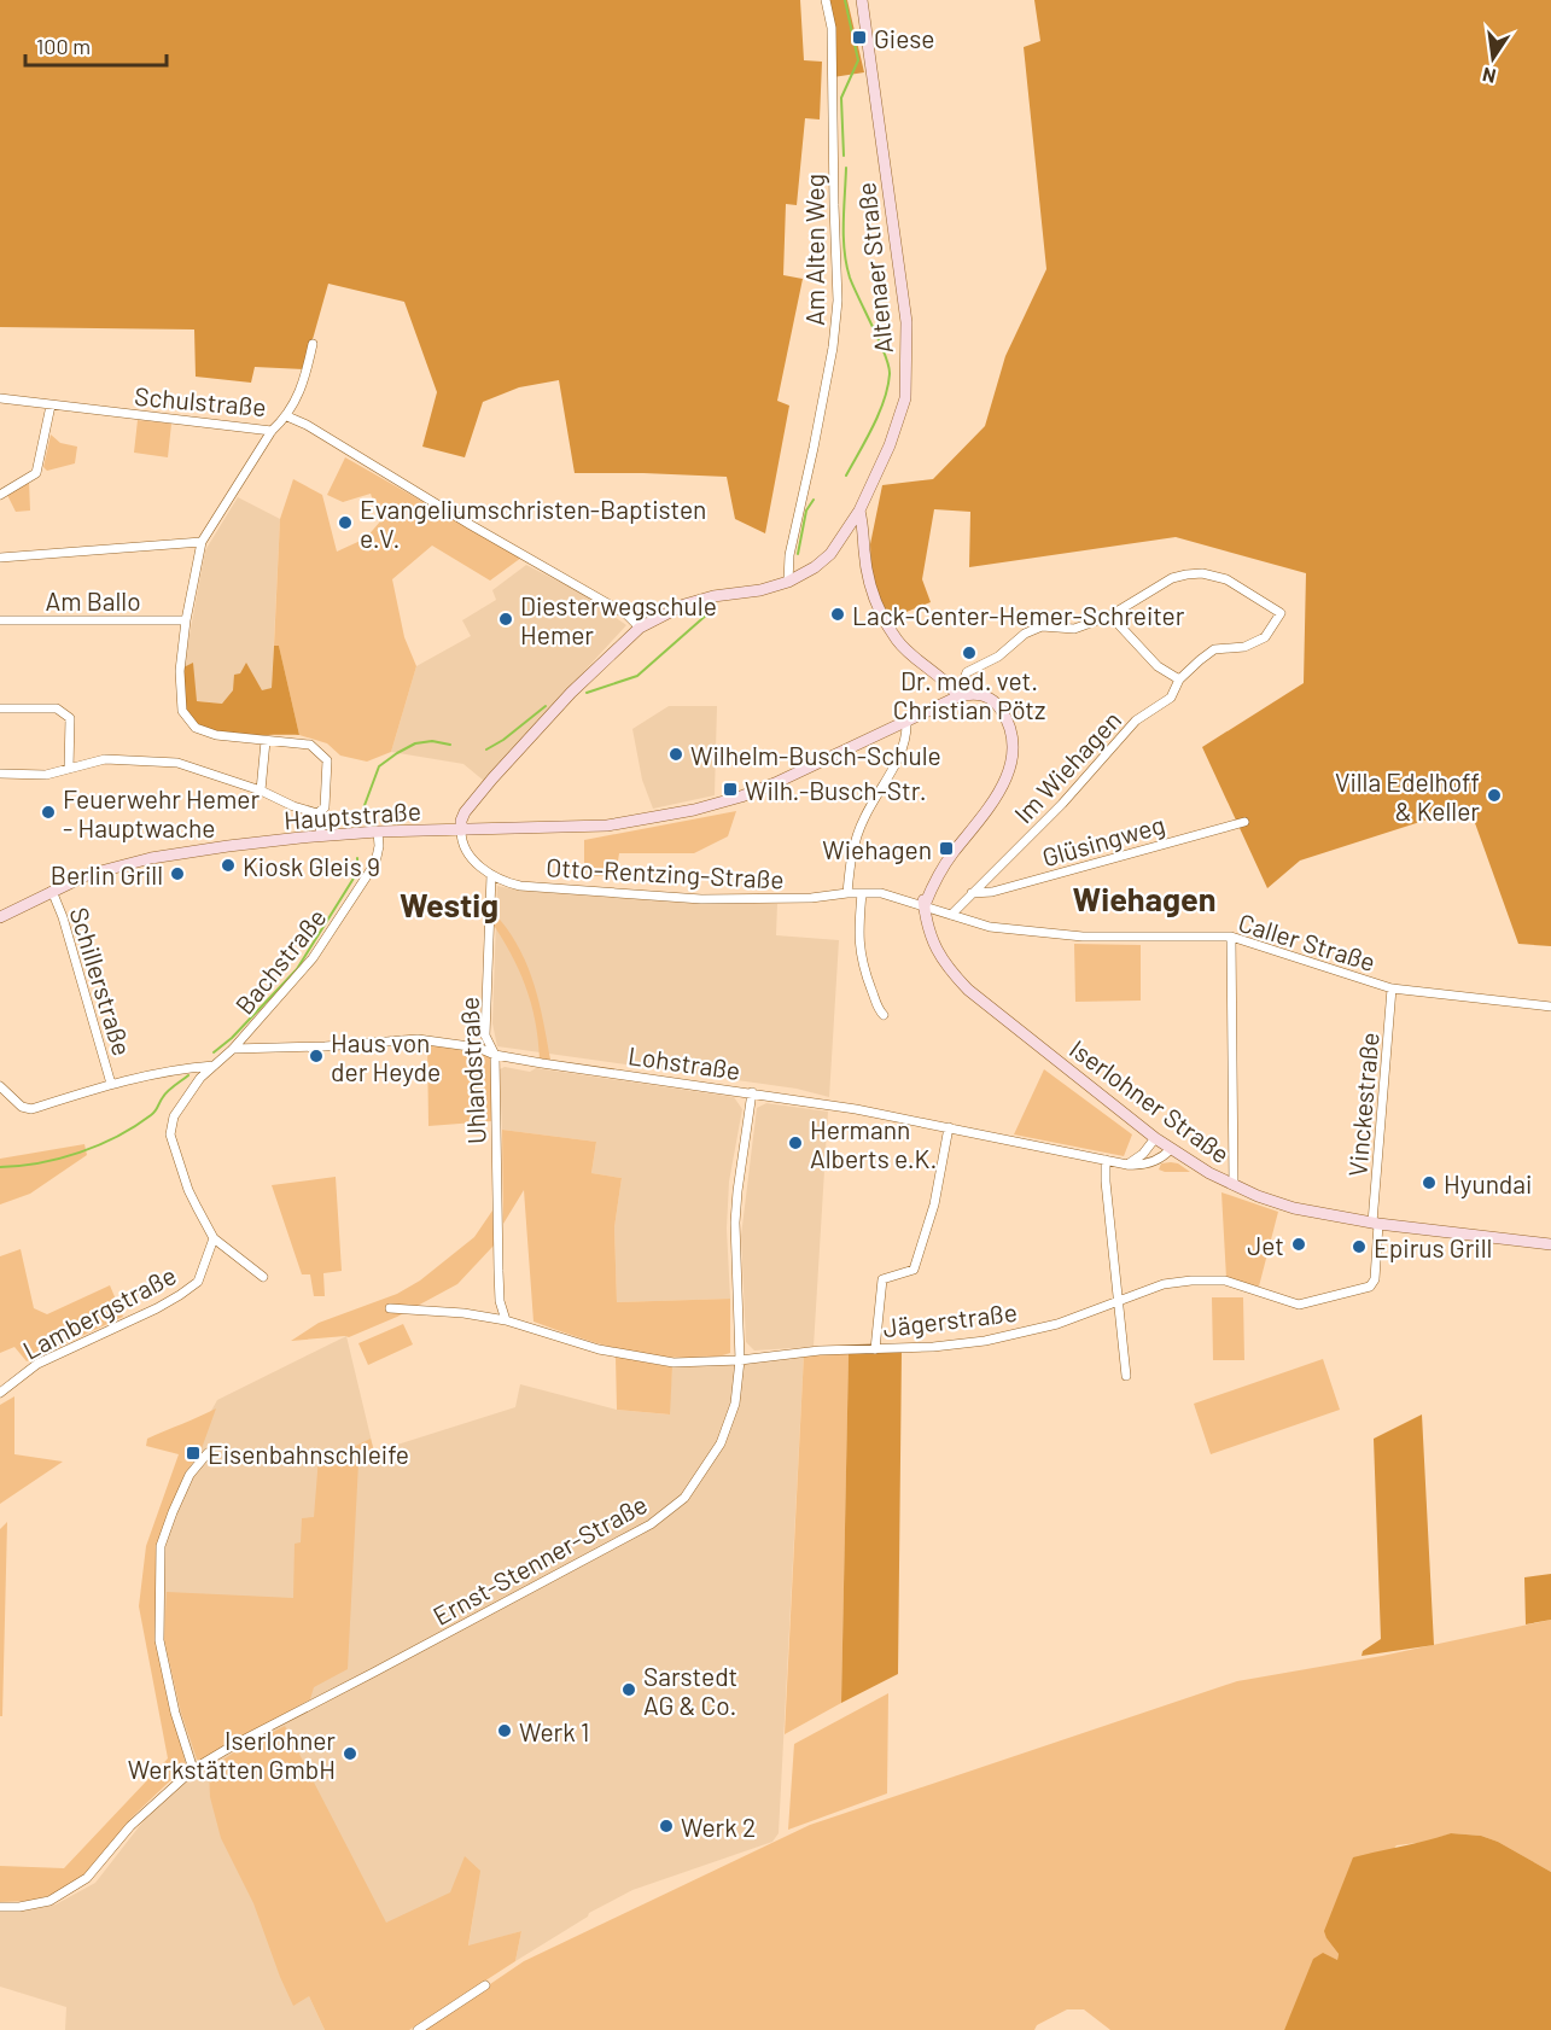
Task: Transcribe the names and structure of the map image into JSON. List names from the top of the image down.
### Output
{
  "streets": {
    "main road": ["Altenaer Straße", "Hauptstraße", "Iserlohner Straße"],
    "street": [
      "Am Alten Weg",
      "Schulstraße",
      "Am Ballo",
      "Im Wiehagen",
      "Glüsingweg",
      "Otto-Rentzing-Straße",
      "Caller Straße",
      "Bachstraße",
      "Schillerstraße",
      "Lohstraße",
      "Uhlandstraße",
      "Vinckestraße",
      "Lambergstraße",
      "Jägerstraße",
      "Ernst-Stenner-Straße"
    ]
  },
  "crossings": [
    ["Am Alten Weg", "Altenaer Straße"],
    ["Altenaer Straße", "Schulstraße"],
    ["Altenaer Straße", "Hauptstraße"],
    ["Im Wiehagen", "Glüsingweg"],
    ["Im Wiehagen", "Caller Straße"],
    ["Hauptstraße", "Bachstraße"],
    ["Hauptstraße", "Schillerstraße"],
    ["Otto-Rentzing-Straße", "Caller Straße"],
    ["Otto-Rentzing-Straße", "Uhlandstraße"],
    ["Otto-Rentzing-Straße", "Iserlohner Straße"],
    ["Caller Straße", "Iserlohner Straße"],
    ["Caller Straße", "Vinckestraße"],
    ["Bachstraße", "Lohstraße"],
    ["Lohstraße", "Uhlandstraße"],
    ["Lohstraße", "Iserlohner Straße"],
    ["Lohstraße", "Ernst-Stenner-Straße"],
    ["Uhlandstraße", "Jägerstraße"],
    ["Iserlohner Straße", "Vinckestraße"],
    ["Iserlohner Straße", "Jägerstraße"],
    ["Vinckestraße", "Jägerstraße"],
    ["Jägerstraße", "Ernst-Stenner-Straße"]
  ],
  "districts": ["Wiehagen", "Westig"],
  "places": {
    "transit": [
      "Giese",
      "Wilh.-Busch-Str.",
      "Wiehagen",
      "Eisenbahnschleife"
    ],
    "other": [
      "Evangeliumschristen-Baptisten e.V.",
      "Lack-Center-Hemer-Schreiter",
      "Diesterwegschule Hemer",
      "Dr. med. vet. Christian Pötz",
      "Wilhelm-Busch-Schule",
      "Villa Edelhoff & Keller",
      "Feuerwehr Hemer - Hauptwache",
      "Kiosk Gleis 9",
      "Berlin Grill",
      "Haus von der Heyde",
      "Hermann Alberts e.K.",
      "Hyundai",
      "Jet",
      "Epirus Grill",
      "Sarstedt AG & Co.",
      "Werk 1",
      "Iserlohner Werkstätten GmbH",
      "Werk 2"
    ]
  },
  "scale_bar": "100 m",
  "north": "bottom"
}
